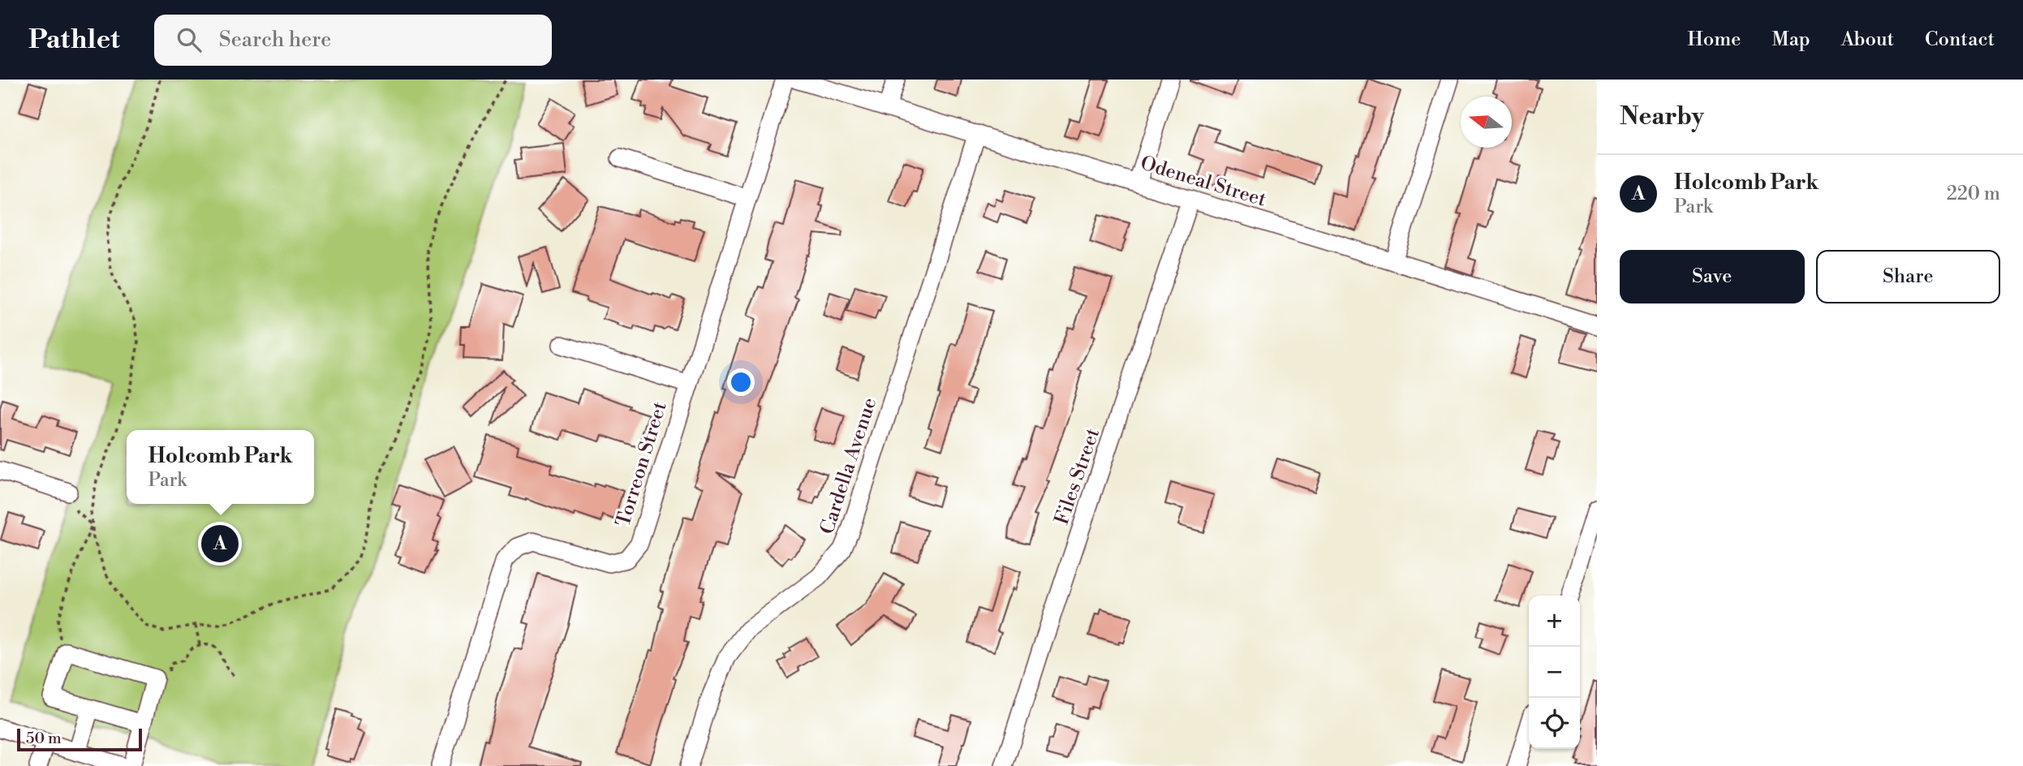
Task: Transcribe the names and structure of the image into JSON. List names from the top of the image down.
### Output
{
  "streets": {
    "street": [
      "Odeneal Street",
      "Torreon Street",
      "Cardella Avenue",
      "Files Street"
    ]
  },
  "crossings": [
    ["Odeneal Street", "Cardella Avenue"],
    ["Odeneal Street", "Files Street"]
  ],
  "scale_bar": "50 m",
  "north": "left",
  "page": {
    "header": "Pathlet",
    "search": "Search here",
    "nav": [
      "Home",
      "Map",
      "About",
      "Contact"
    ],
    "heading": "Nearby",
    "list": [
      {
        "mark": "A",
        "name": "Holcomb Park",
        "note": "Park",
        "value": "220 m"
      }
    ],
    "buttons": ["Save", "Share"],
    "popup": ["Holcomb Park", "Park"],
    "pins": "A",
    "map_buttons": ["+", "−"],
    "scale": "50 m"
  }
}
